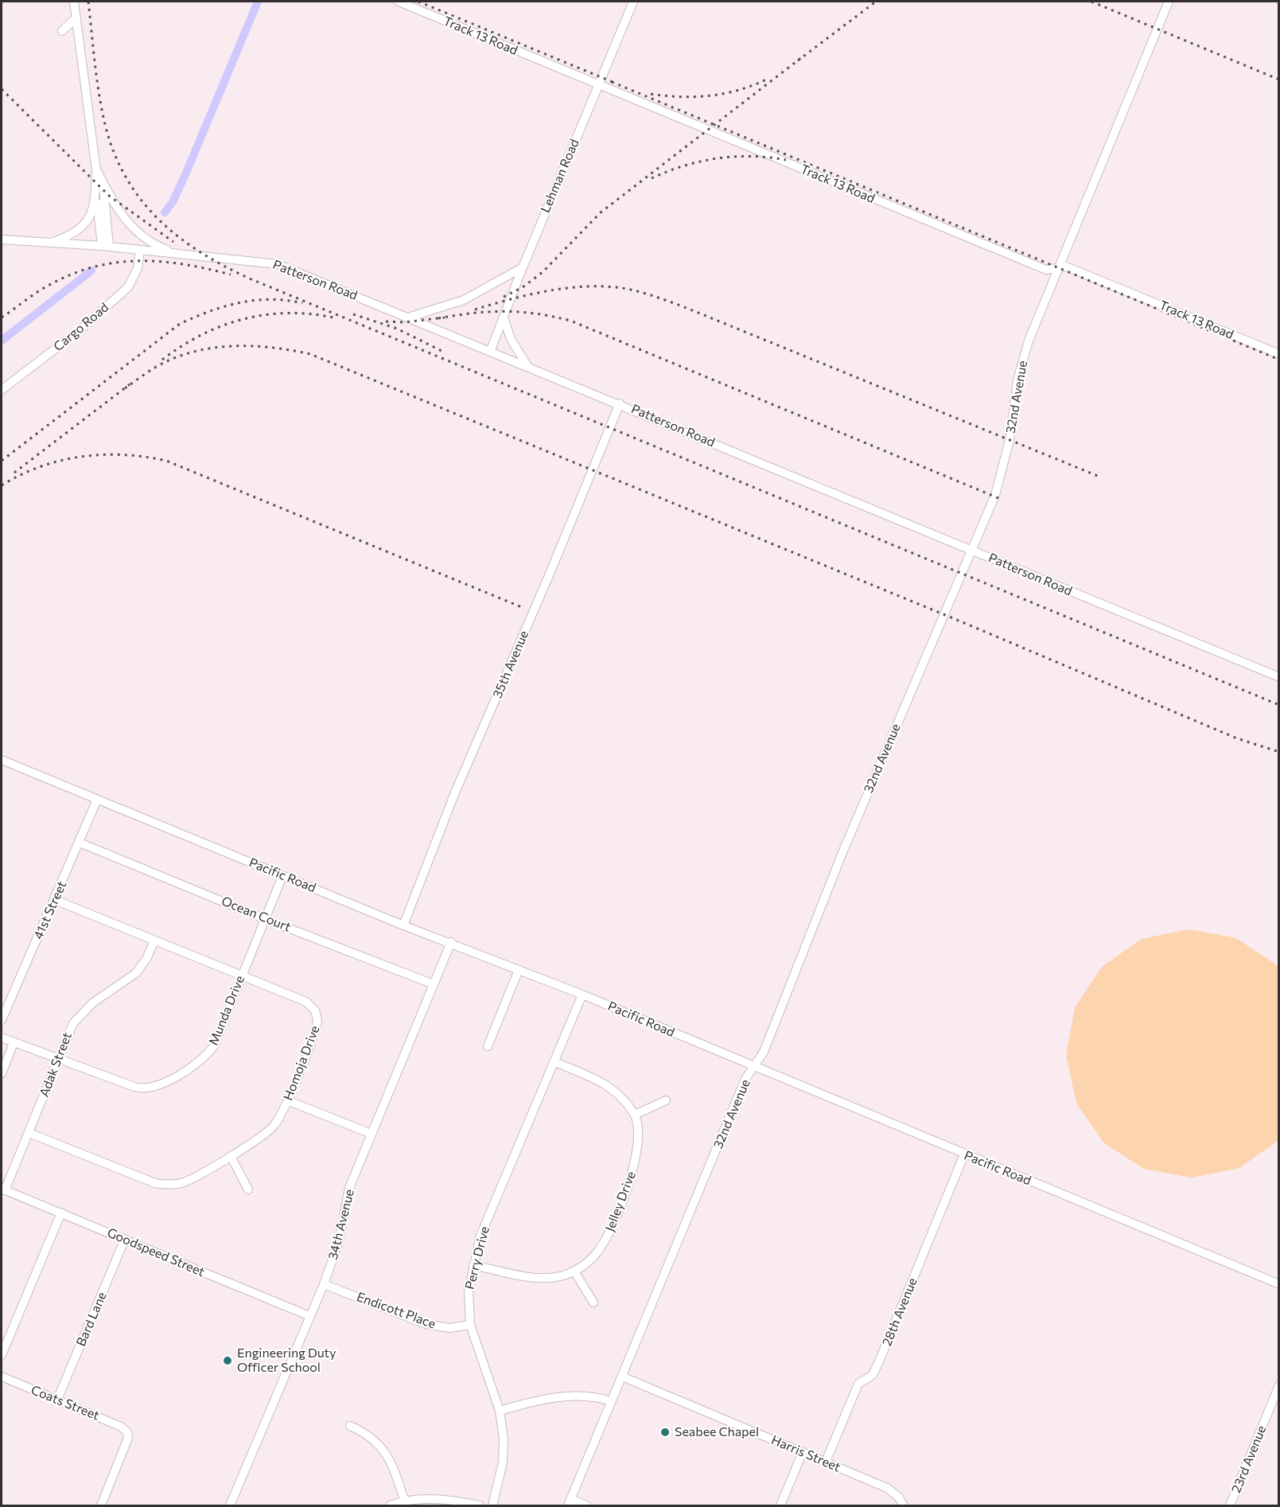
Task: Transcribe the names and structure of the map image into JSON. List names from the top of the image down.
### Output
{
  "streets": {
    "street": [
      "Track 13 Road",
      "Lehman Road",
      "Patterson Road",
      "Cargo Road",
      "32nd Avenue",
      "35th Avenue",
      "Pacific Road",
      "41st Street",
      "Ocean Court",
      "Munda Drive",
      "Homoja Drive",
      "Adak Street",
      "Jelley Drive",
      "34th Avenue",
      "Goodspeed Street",
      "Perry Drive",
      "Endicott Place",
      "28th Avenue",
      "Bard Lane",
      "Coats Street",
      "Harris Street",
      "23rd Avenue"
    ]
  },
  "crossings": [
    ["Track 13 Road", "Lehman Road"],
    ["Track 13 Road", "32nd Avenue"],
    ["Lehman Road", "Patterson Road"],
    ["Patterson Road", "Cargo Road"],
    ["Patterson Road", "32nd Avenue"],
    ["Patterson Road", "35th Avenue"],
    ["32nd Avenue", "Pacific Road"],
    ["32nd Avenue", "Harris Street"],
    ["35th Avenue", "Pacific Road"],
    ["Pacific Road", "41st Street"],
    ["Pacific Road", "Munda Drive"],
    ["Pacific Road", "34th Avenue"],
    ["Pacific Road", "Perry Drive"],
    ["Pacific Road", "28th Avenue"],
    ["41st Street", "Ocean Court"],
    ["41st Street", "Homoja Drive"],
    ["Ocean Court", "Munda Drive"],
    ["Ocean Court", "34th Avenue"],
    ["Munda Drive", "Homoja Drive"],
    ["Munda Drive", "Adak Street"],
    ["Homoja Drive", "Adak Street"],
    ["Adak Street", "Goodspeed Street"],
    ["Jelley Drive", "Perry Drive"],
    ["34th Avenue", "Goodspeed Street"],
    ["34th Avenue", "Endicott Place"],
    ["Goodspeed Street", "Bard Lane"],
    ["Perry Drive", "Endicott Place"],
    ["28th Avenue", "Harris Street"],
    ["Bard Lane", "Coats Street"]
  ],
  "places": ["Engineering Duty Officer School", "Seabee Chapel"]
}
